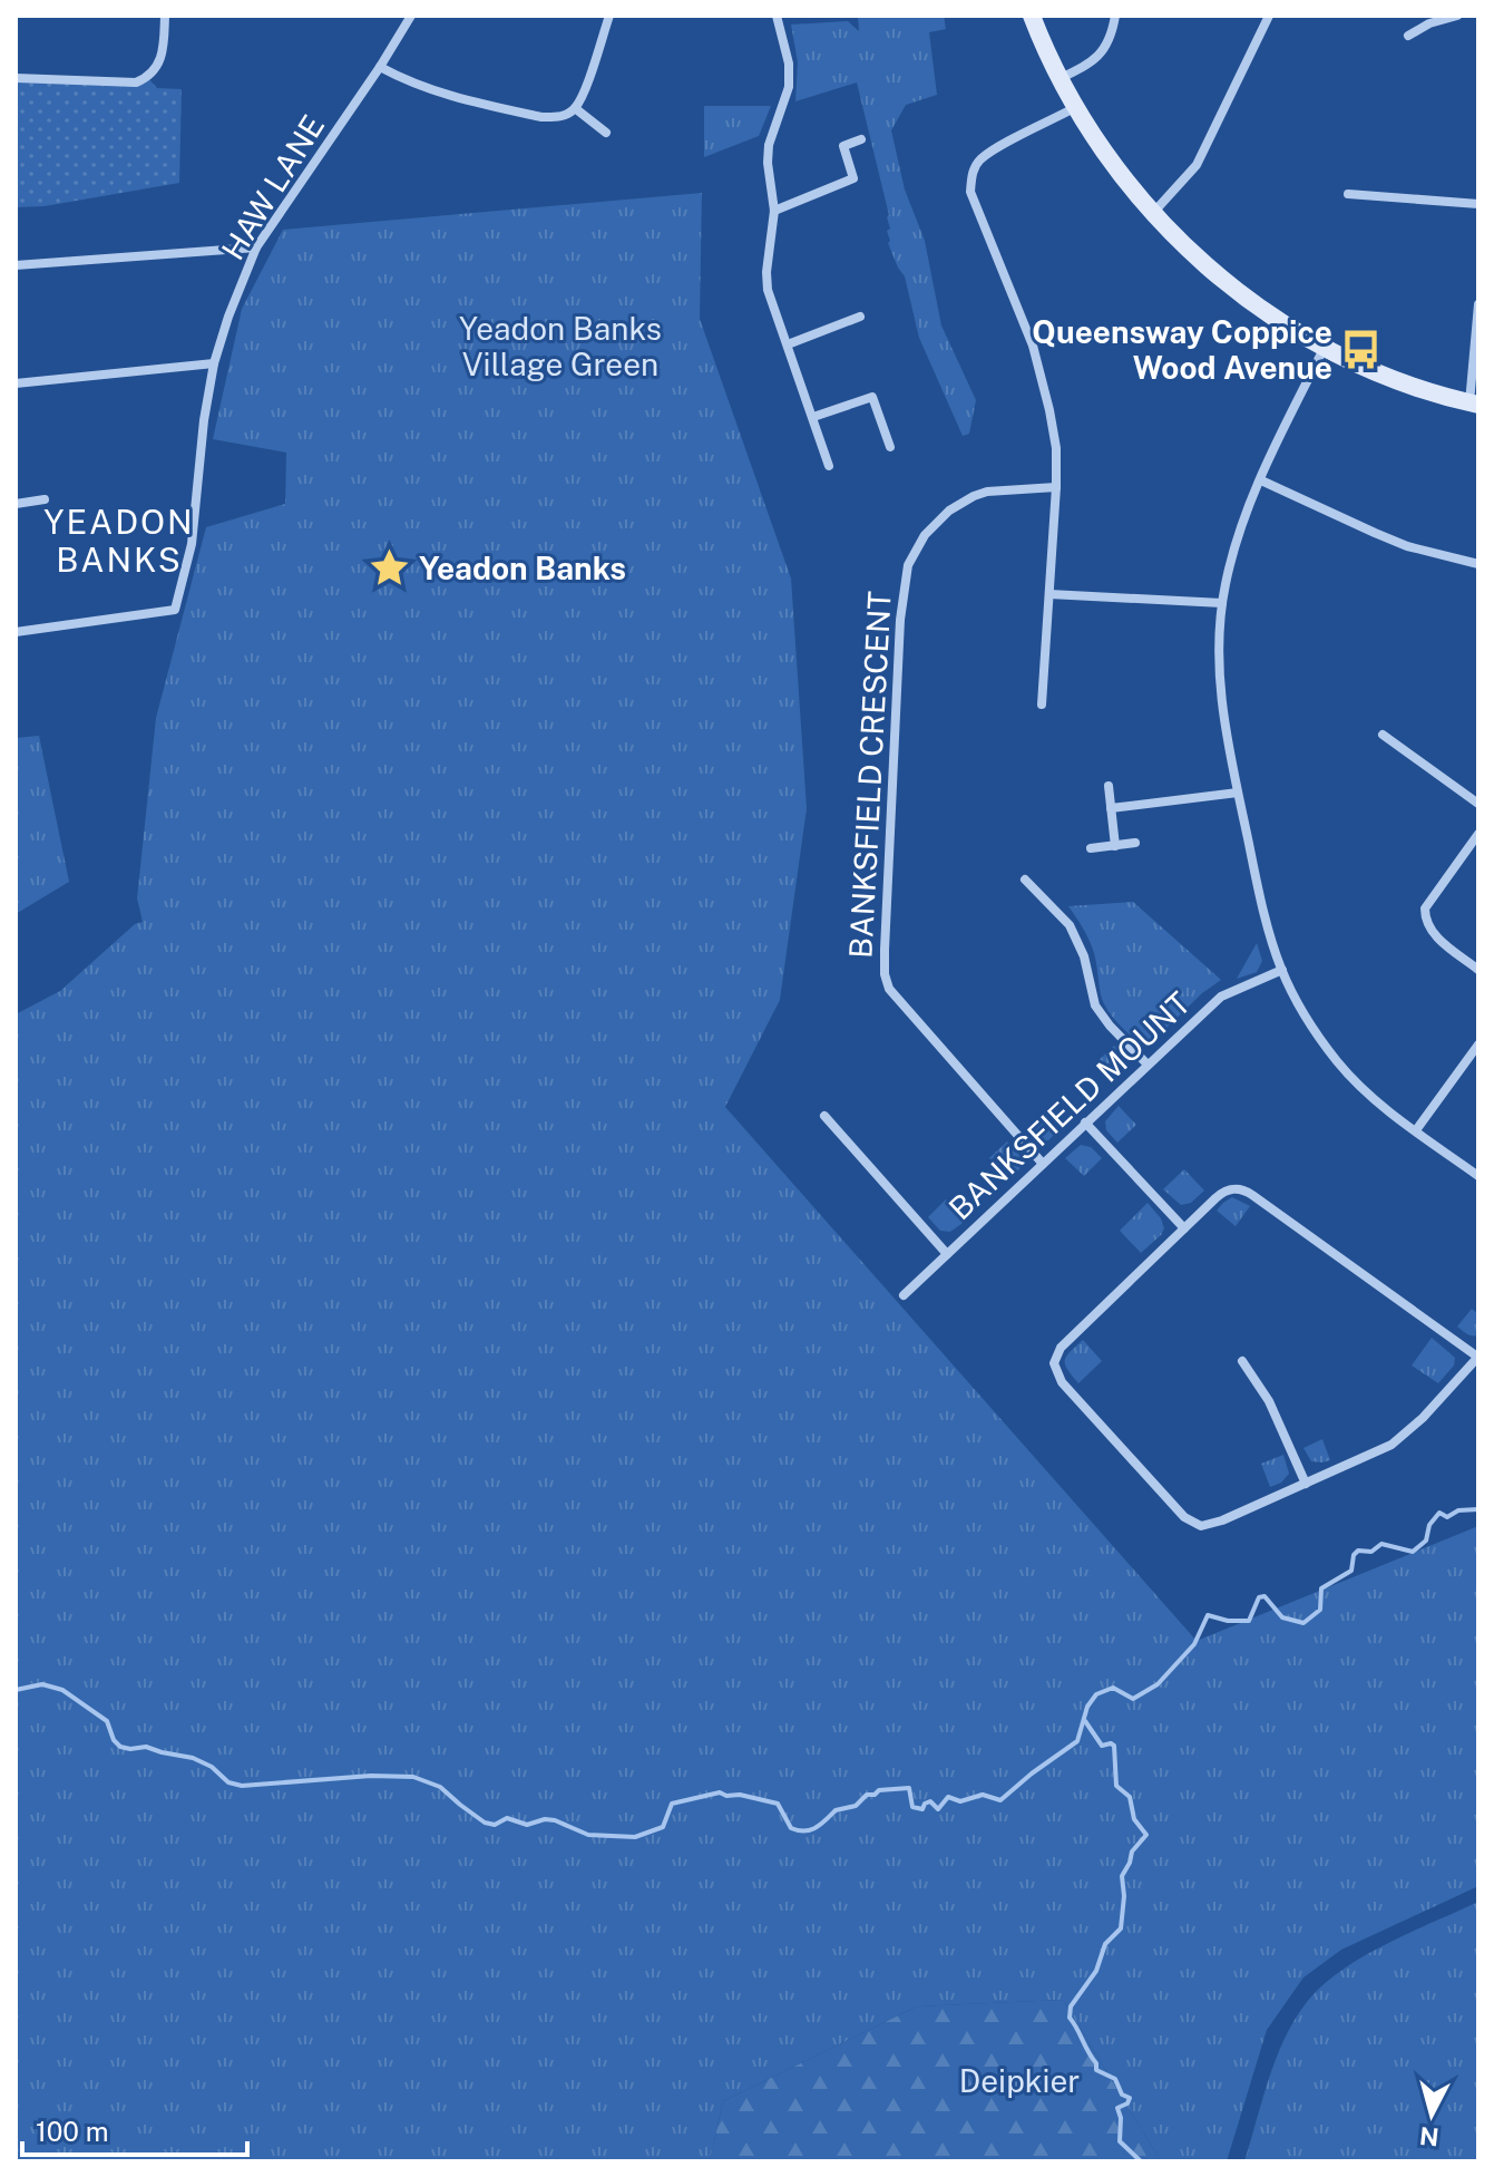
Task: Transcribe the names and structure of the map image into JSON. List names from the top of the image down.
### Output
{
  "streets": {
    "street": ["HAW LANE", "BANKSFIELD CRESCENT", "BANKSFIELD MOUNT"]
  },
  "crossings": [
    ["BANKSFIELD CRESCENT", "BANKSFIELD MOUNT"]
  ],
  "districts": ["YEADON BANKS"],
  "parks": ["Yeadon Banks Village Green", "Deipkier"],
  "places": {
    "bus stop": ["Queensway Coppice Wood Avenue"],
    "place": ["Yeadon Banks"]
  },
  "scale_bar": "100 m",
  "north": "bottom"
}
